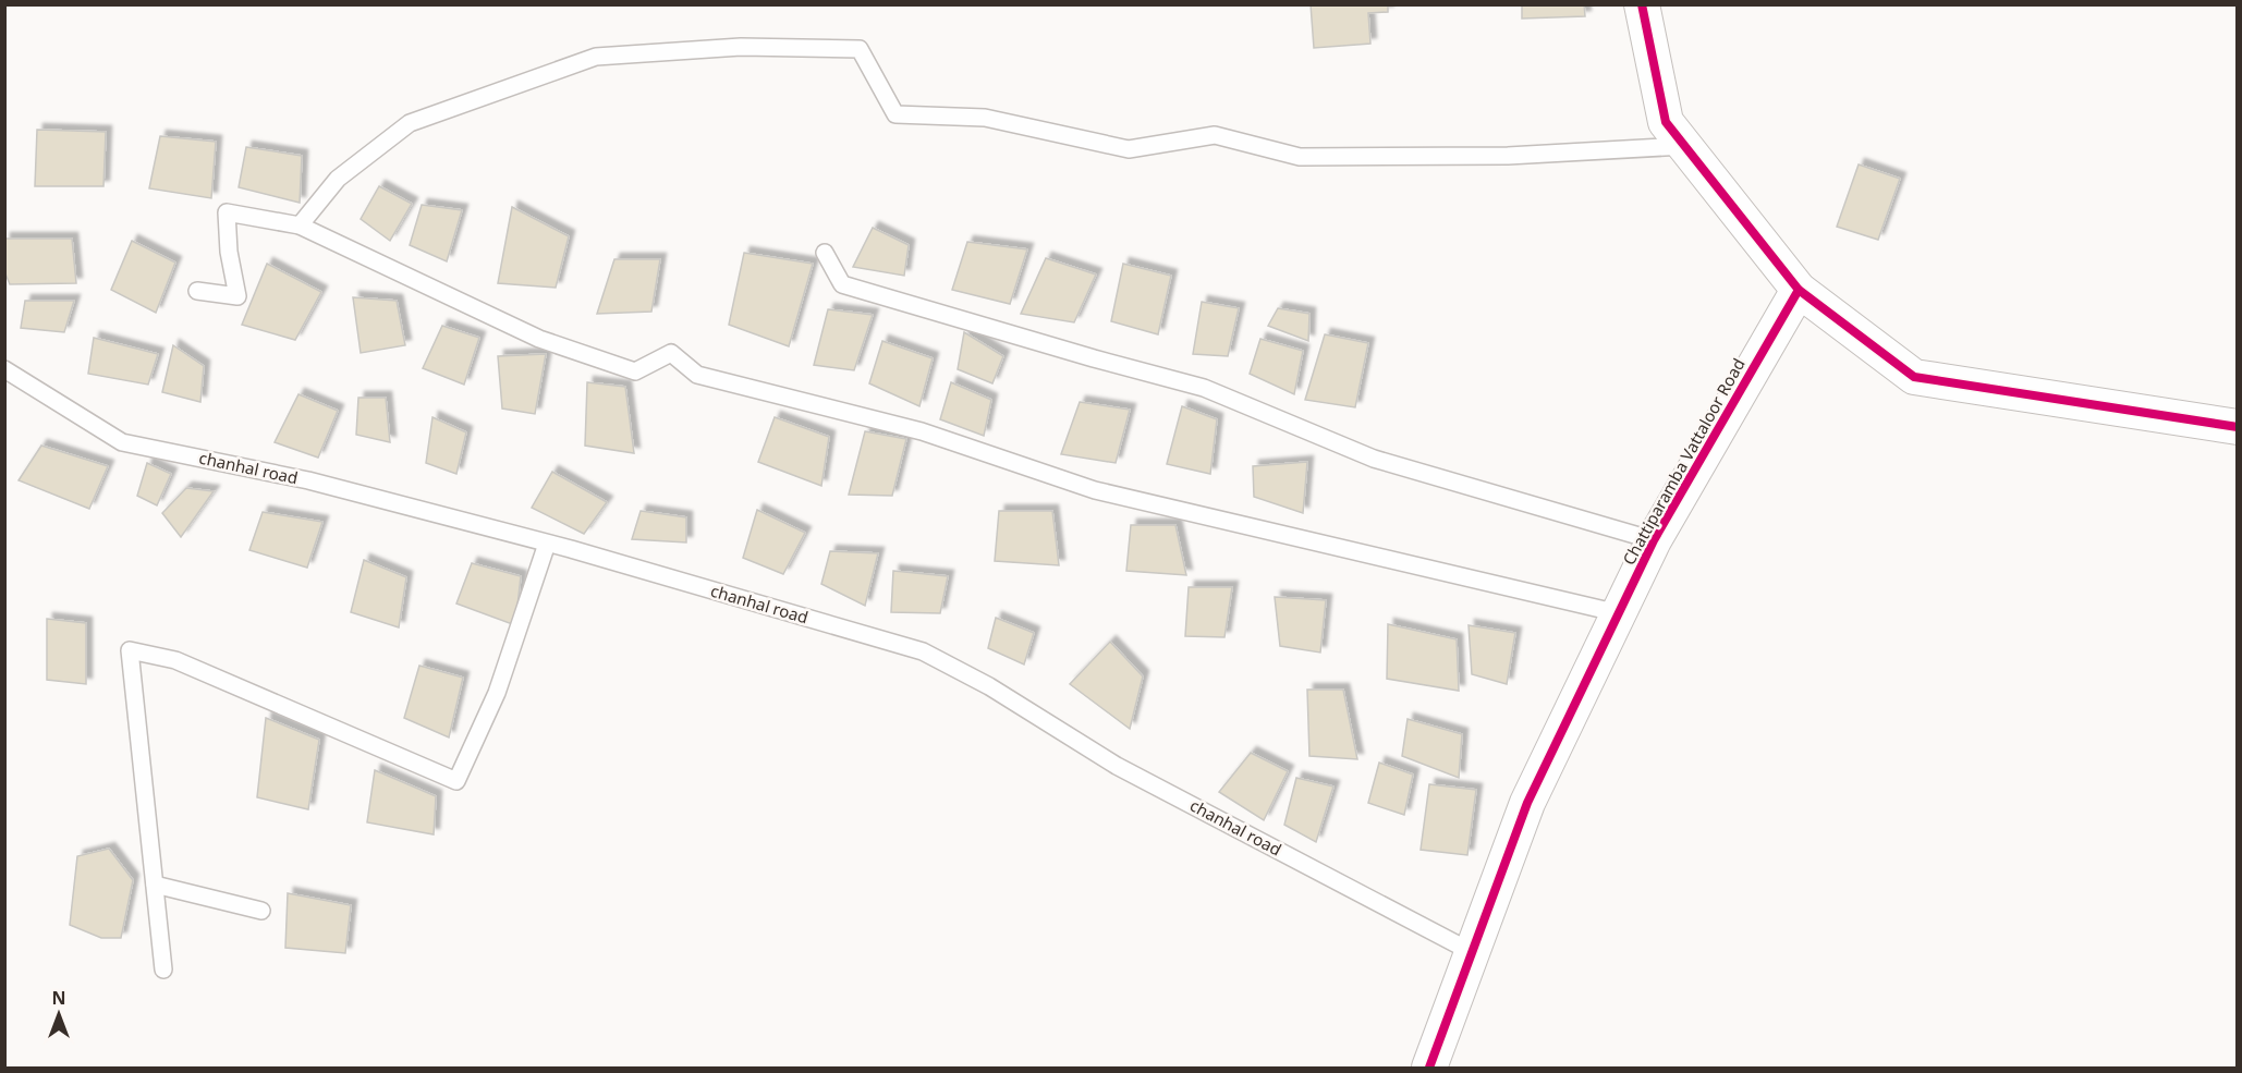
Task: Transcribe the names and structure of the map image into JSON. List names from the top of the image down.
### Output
{
  "streets": {
    "street": ["Chattiparamba Vattaloor Road"],
    "lane": ["chanhal road"]
  },
  "crossings": [
    ["Chattiparamba Vattaloor Road", "chanhal road"]
  ],
  "north": "top"
}
